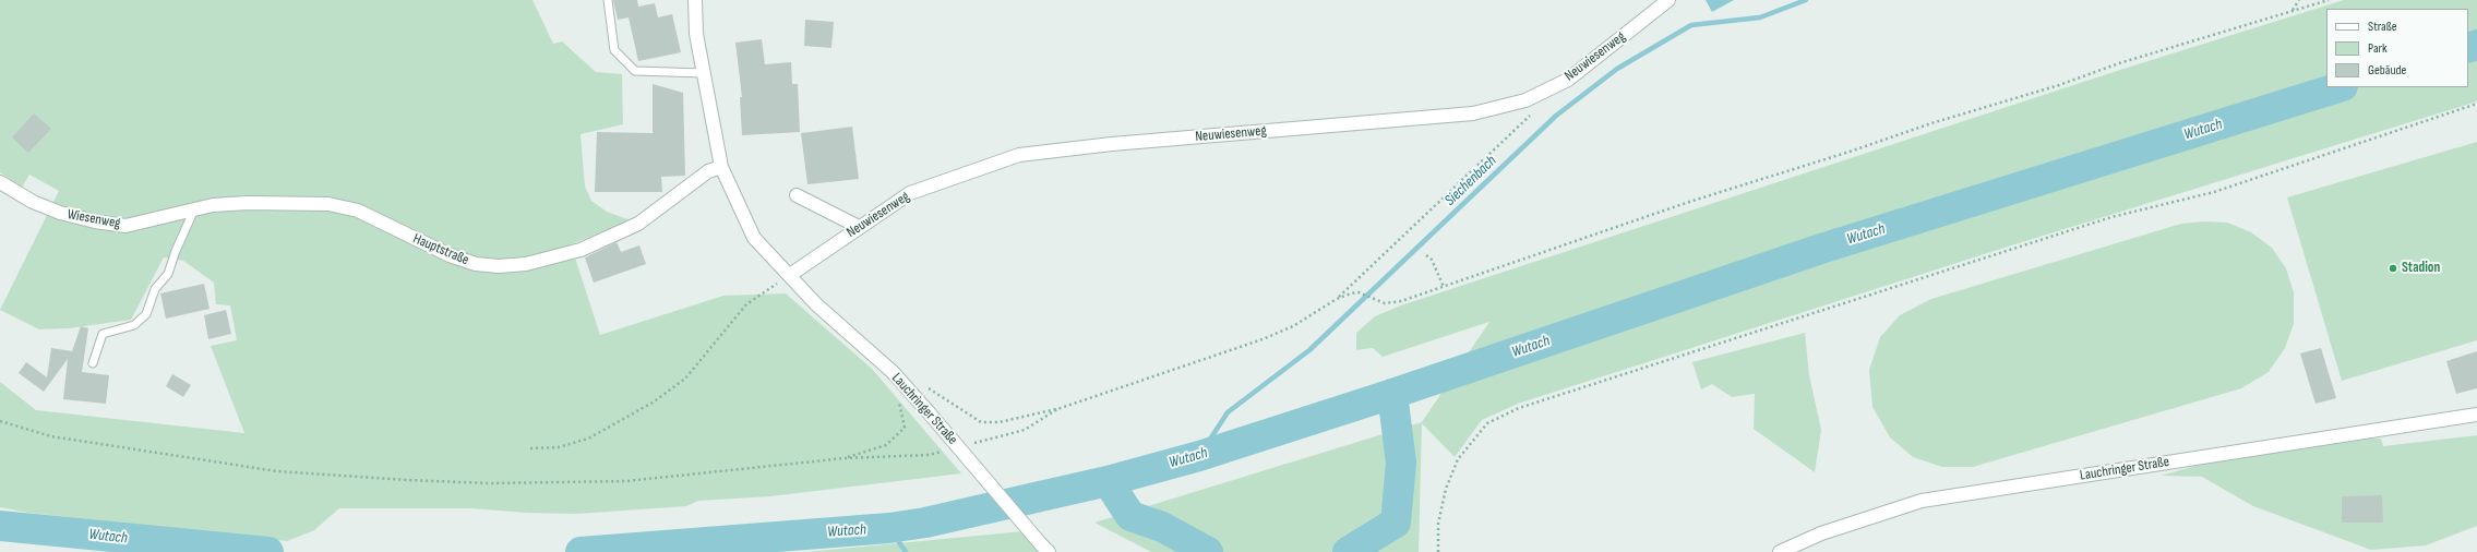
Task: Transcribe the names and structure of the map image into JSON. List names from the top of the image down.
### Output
{
  "streets": {
    "street": [
      "Neuwiesenweg",
      "Wiesenweg",
      "Hauptstraße",
      "Lauchringer Straße"
    ]
  },
  "crossings": [
    ["Neuwiesenweg", "Lauchringer Straße"],
    ["Wiesenweg", "Hauptstraße"]
  ],
  "water": ["Wutach", "Siechenbach"],
  "places": ["Stadion"],
  "legend": ["Straße", "Park", "Gebäude"]
}
